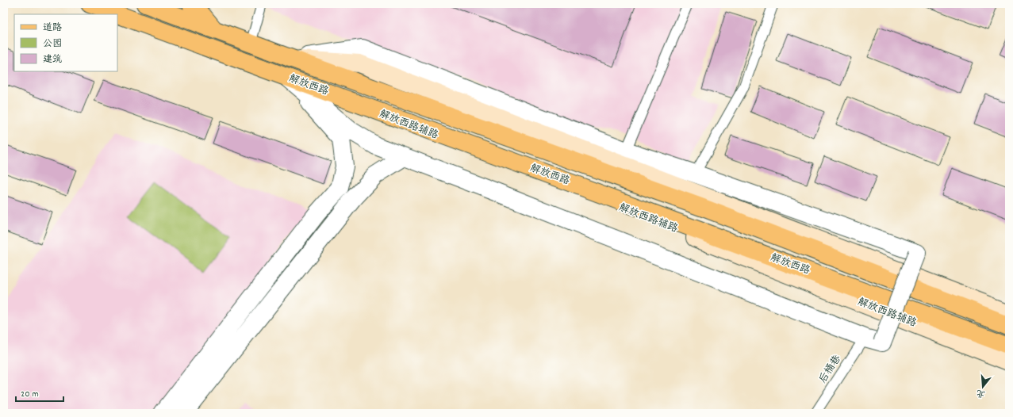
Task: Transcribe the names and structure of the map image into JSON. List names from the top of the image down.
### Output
{
  "streets": {
    "main road": ["解放西路", "解放西路辅路"],
    "lane": ["后桶巷"]
  },
  "crossings": [
    ["解放西路", "解放西路辅路"]
  ],
  "legend": ["道路", "公园", "建筑"],
  "scale_bar": "20 m",
  "north": "bottom"
}
